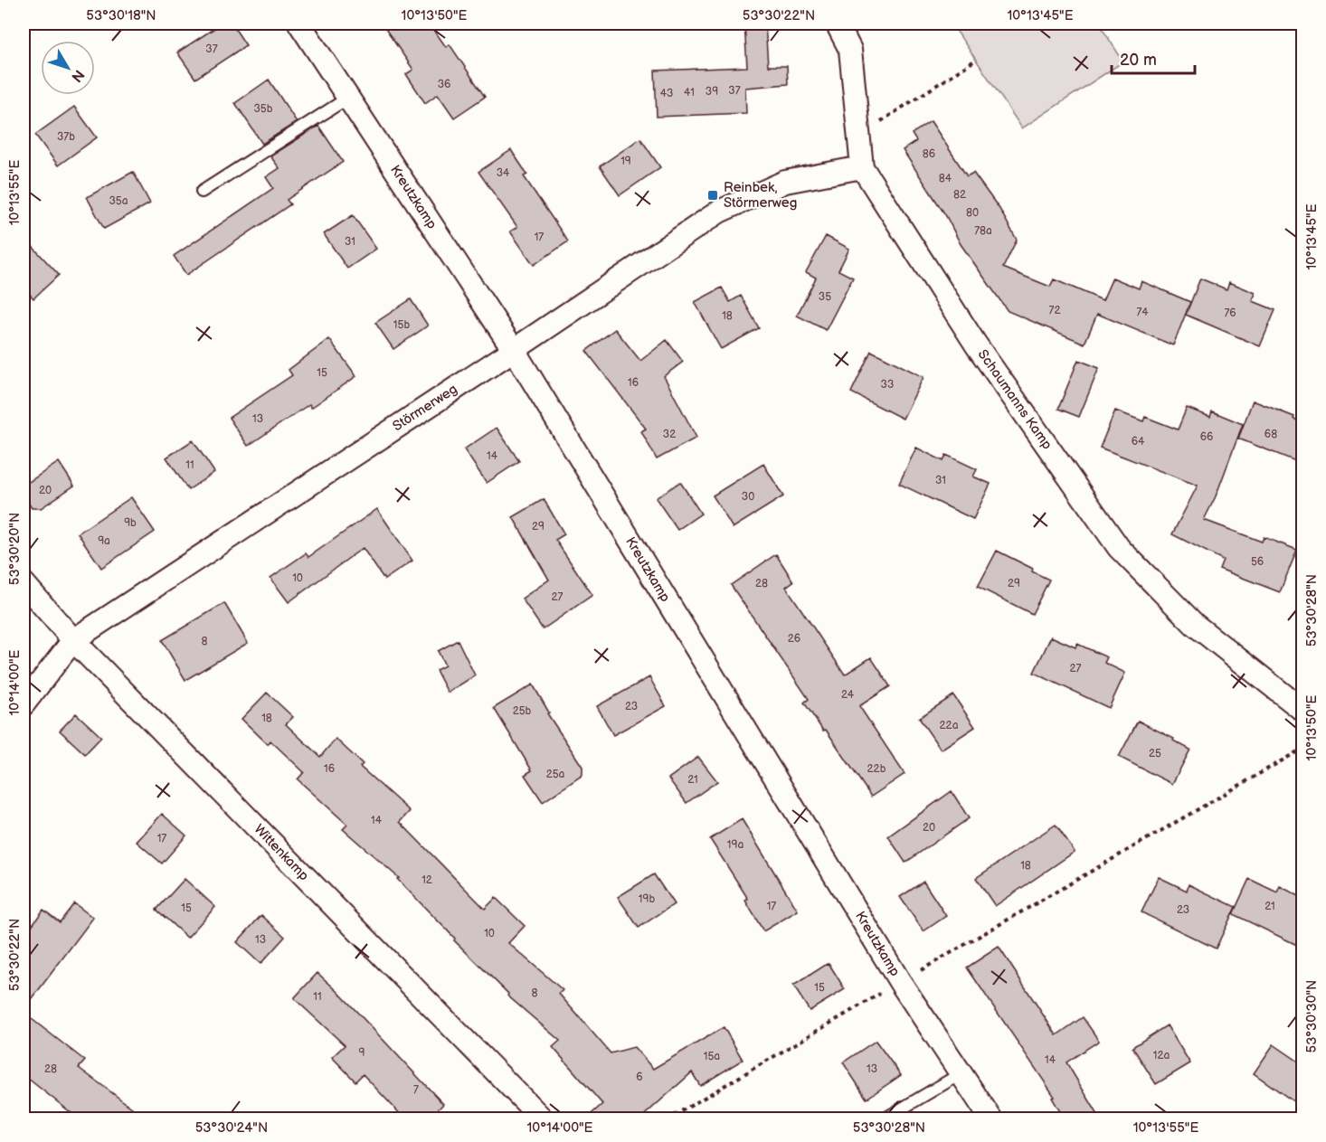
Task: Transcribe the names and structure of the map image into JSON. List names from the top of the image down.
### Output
{
  "streets": {
    "street": [
      "Kreutzkamp",
      "Schaumanns Kamp",
      "Störmerweg",
      "Wittenkamp"
    ]
  },
  "crossings": [
    ["Kreutzkamp", "Störmerweg"],
    ["Schaumanns Kamp", "Störmerweg"],
    ["Störmerweg", "Wittenkamp"]
  ],
  "places": {
    "transit": ["Reinbek, Störmerweg"]
  },
  "house_numbers": [
    "37",
    "36",
    "37",
    "39",
    "41",
    "43",
    "35b",
    "37b",
    "86",
    "19",
    "34",
    "84",
    "82",
    "35a",
    "80",
    "78a",
    "17",
    "31",
    "35",
    "72",
    "74",
    "76",
    "18",
    "15b",
    "15",
    "16",
    "33",
    "13",
    "32",
    "68",
    "66",
    "64",
    "14",
    "11",
    "31",
    "20",
    "30",
    "9b",
    "29",
    "9a",
    "56",
    "10",
    "28",
    "29",
    "27",
    "26",
    "8",
    "27",
    "24",
    "23",
    "25b",
    "18",
    "22a",
    "25",
    "16",
    "22b",
    "25a",
    "21",
    "14",
    "20",
    "17",
    "19a",
    "18",
    "12",
    "19b",
    "17",
    "21",
    "15",
    "23",
    "10",
    "13",
    "15",
    "8",
    "11",
    "9",
    "12a",
    "15a",
    "14",
    "28",
    "13",
    "6",
    "7"
  ],
  "scale_bar": "20 m",
  "north": "bottom right",
  "coordinates": [
    "53°30'18\"N",
    "10°13'50\"E",
    "53°30'22\"N",
    "10°13'45\"E",
    "10°13'55\"E",
    "53°30'20\"N",
    "53°30'28\"N",
    "10°14'00\"E",
    "53°30'30\"N",
    "53°30'24\"N"
  ]
}
